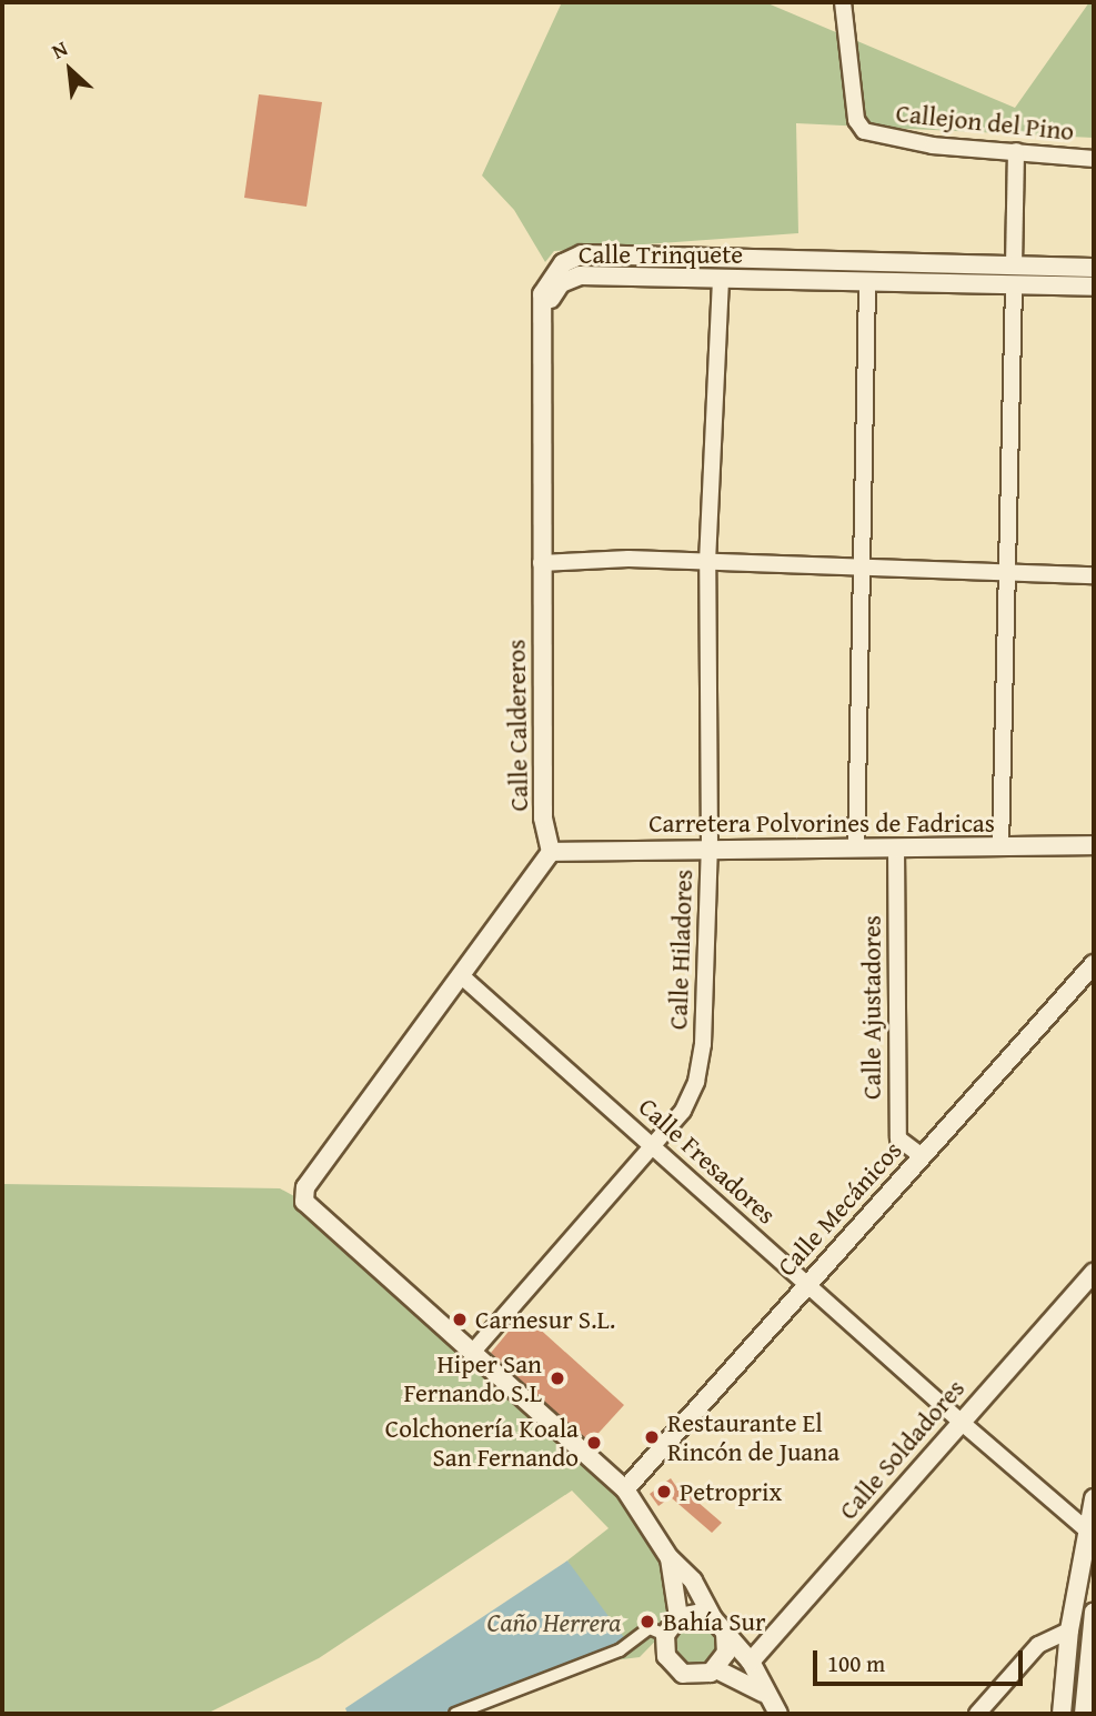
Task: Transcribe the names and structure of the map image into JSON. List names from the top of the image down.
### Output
{
  "streets": {
    "street": [
      "Callejon del Pino",
      "Calle Trinquete",
      "Calle Caldereros",
      "Carretera Polvorines de Fadricas",
      "Calle Hiladores",
      "Calle Ajustadores",
      "Calle Fresadores",
      "Calle Mecánicos",
      "Calle Soldadores"
    ]
  },
  "crossings": [
    ["Calle Trinquete", "Calle Caldereros"],
    ["Calle Trinquete", "Calle Hiladores"],
    ["Calle Caldereros", "Carretera Polvorines de Fadricas"],
    ["Carretera Polvorines de Fadricas", "Calle Hiladores"],
    ["Carretera Polvorines de Fadricas", "Calle Ajustadores"],
    ["Calle Hiladores", "Calle Fresadores"],
    ["Calle Ajustadores", "Calle Mecánicos"],
    ["Calle Fresadores", "Calle Mecánicos"],
    ["Calle Fresadores", "Calle Soldadores"]
  ],
  "water": ["Caño Herrera"],
  "places": [
    "Carnesur S.L.",
    "Hiper San Fernando S.L",
    "Restaurante El Rincón de Juana",
    "Colchonería Koala San Fernando",
    "Petroprix",
    "Bahía Sur"
  ],
  "scale_bar": "100 m",
  "north": "top left"
}
